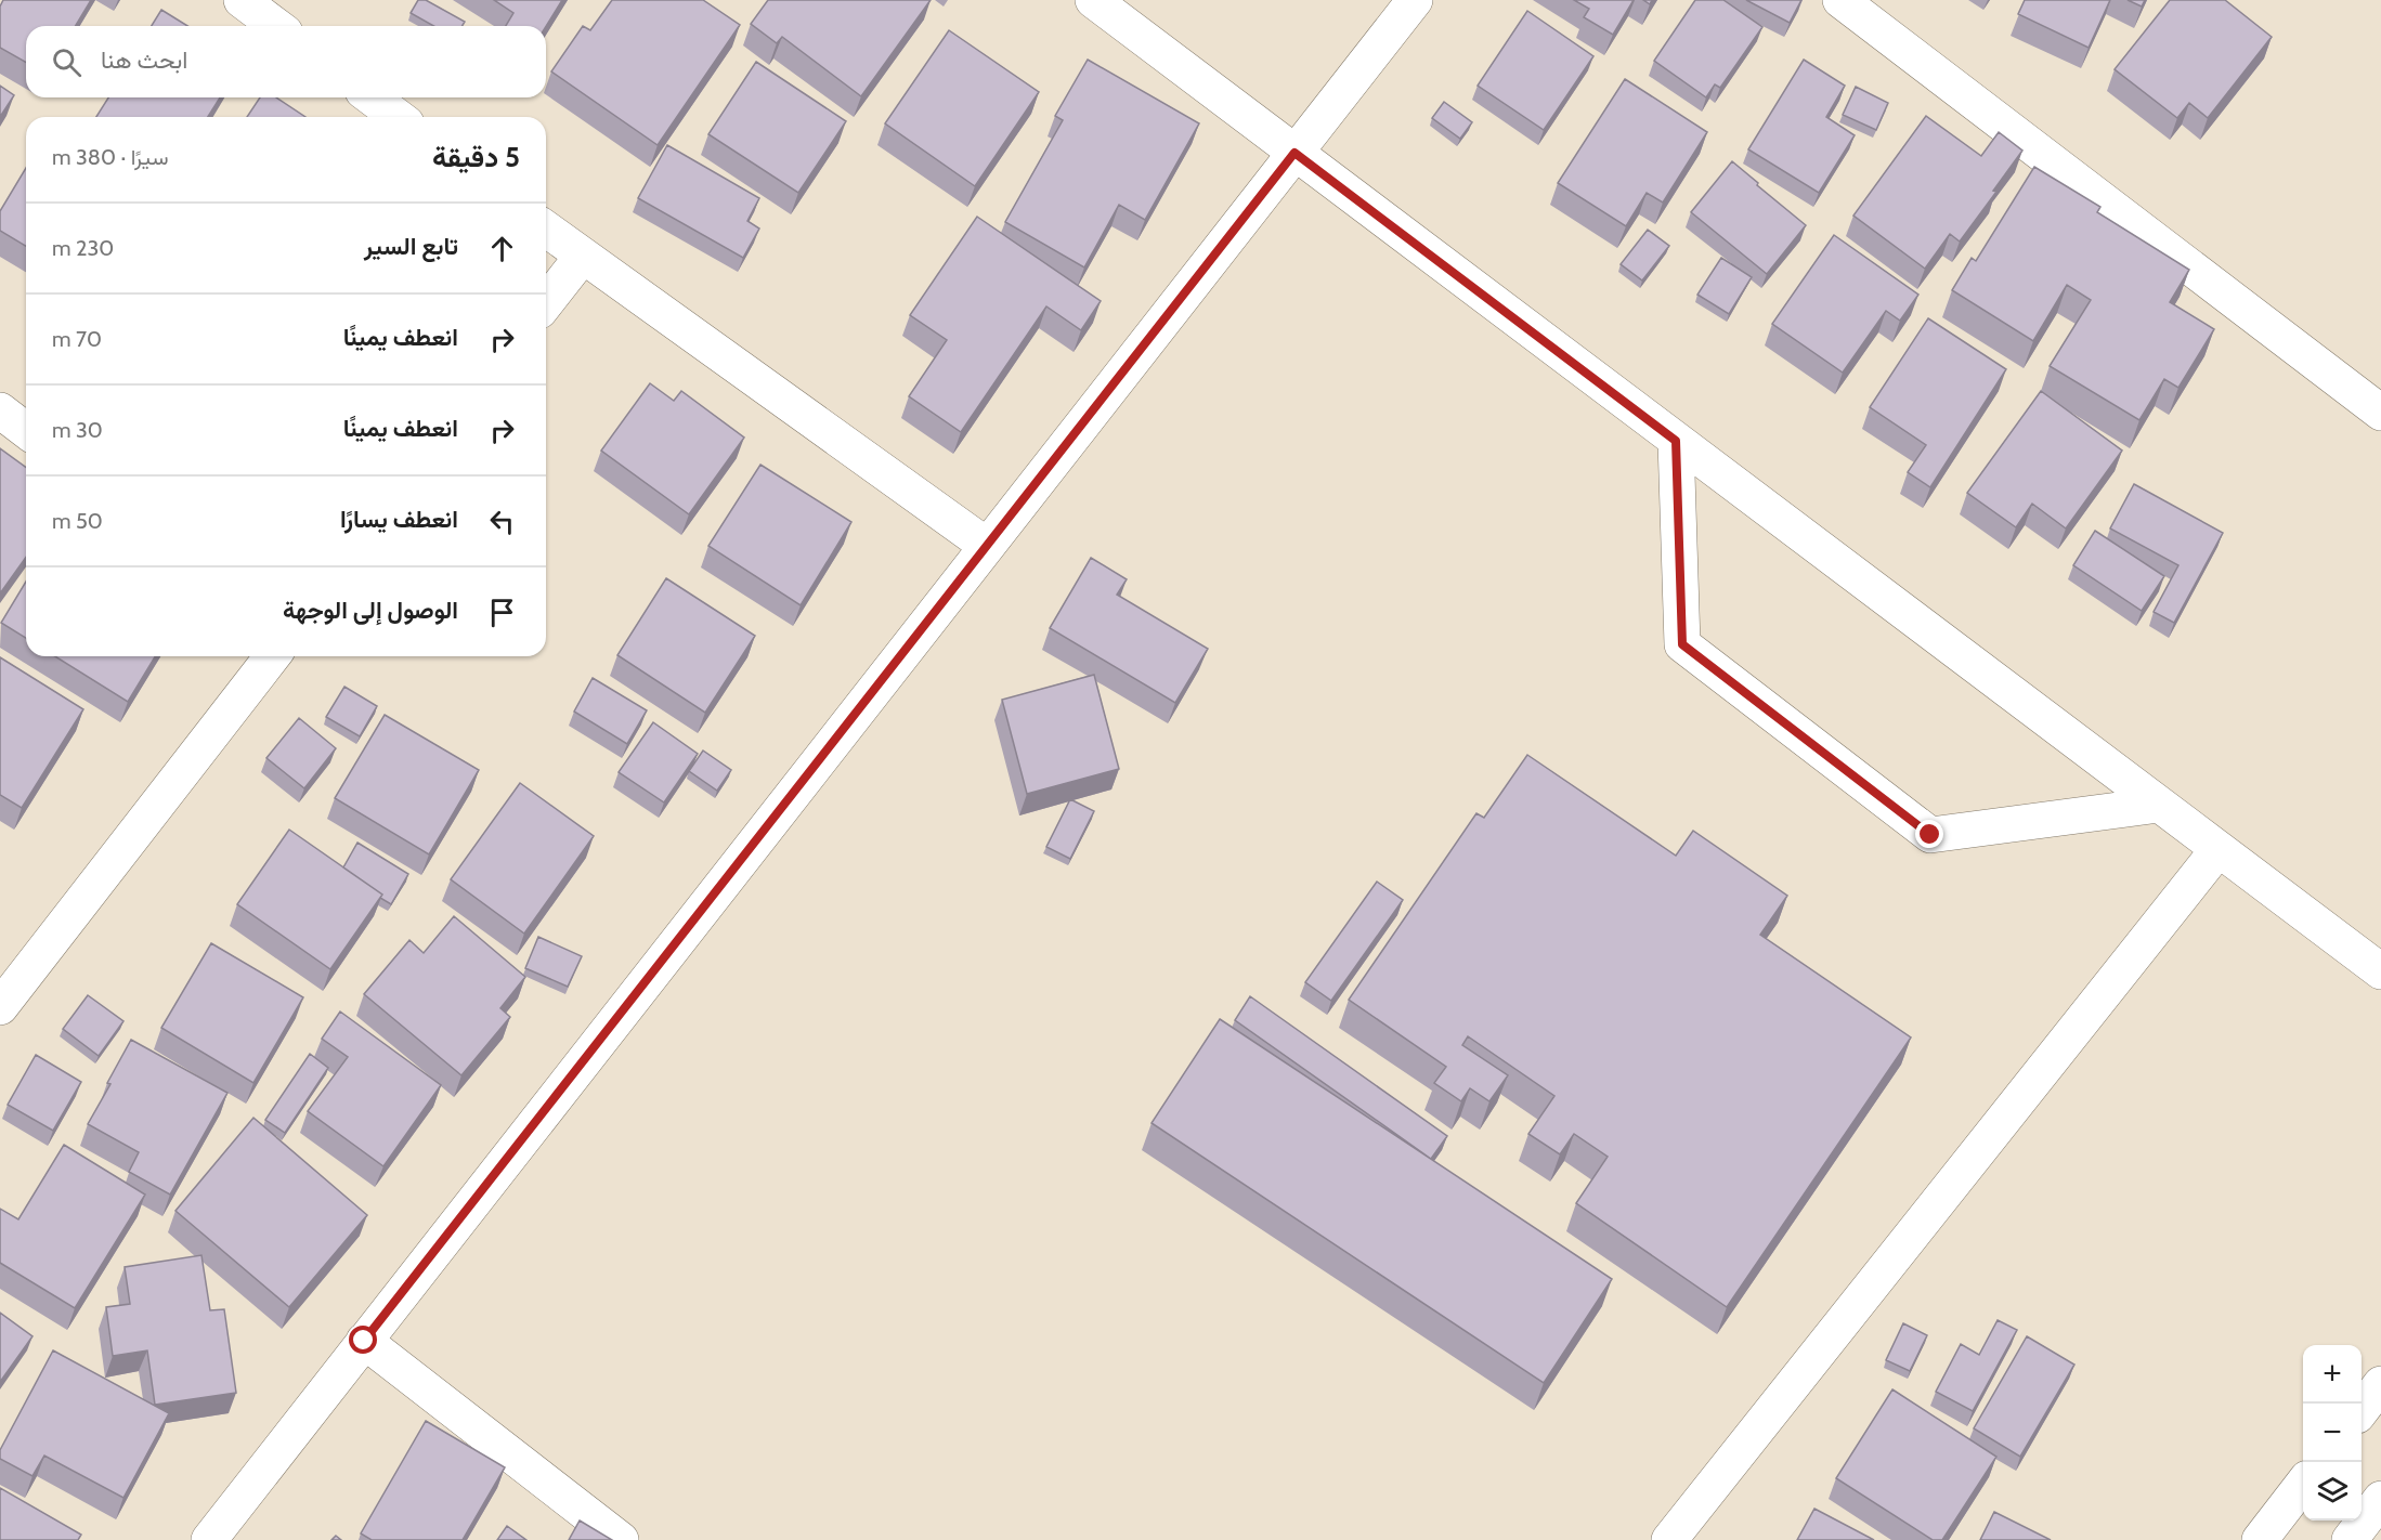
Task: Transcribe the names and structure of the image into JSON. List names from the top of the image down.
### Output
{
  "page": {
    "search": "ابحث هنا",
    "heading": ["5 دقيقة", "سيرًا · 380 m"],
    "list": [
      ["تابع السير", "230 m"],
      ["انعطف يمينًا", "70 m"],
      ["انعطف يمينًا", "30 m"],
      ["انعطف يسارًا", "50 m"],
      "الوصول إلى الوجهة"
    ],
    "map_buttons": ["+", "−"]
  }
}
